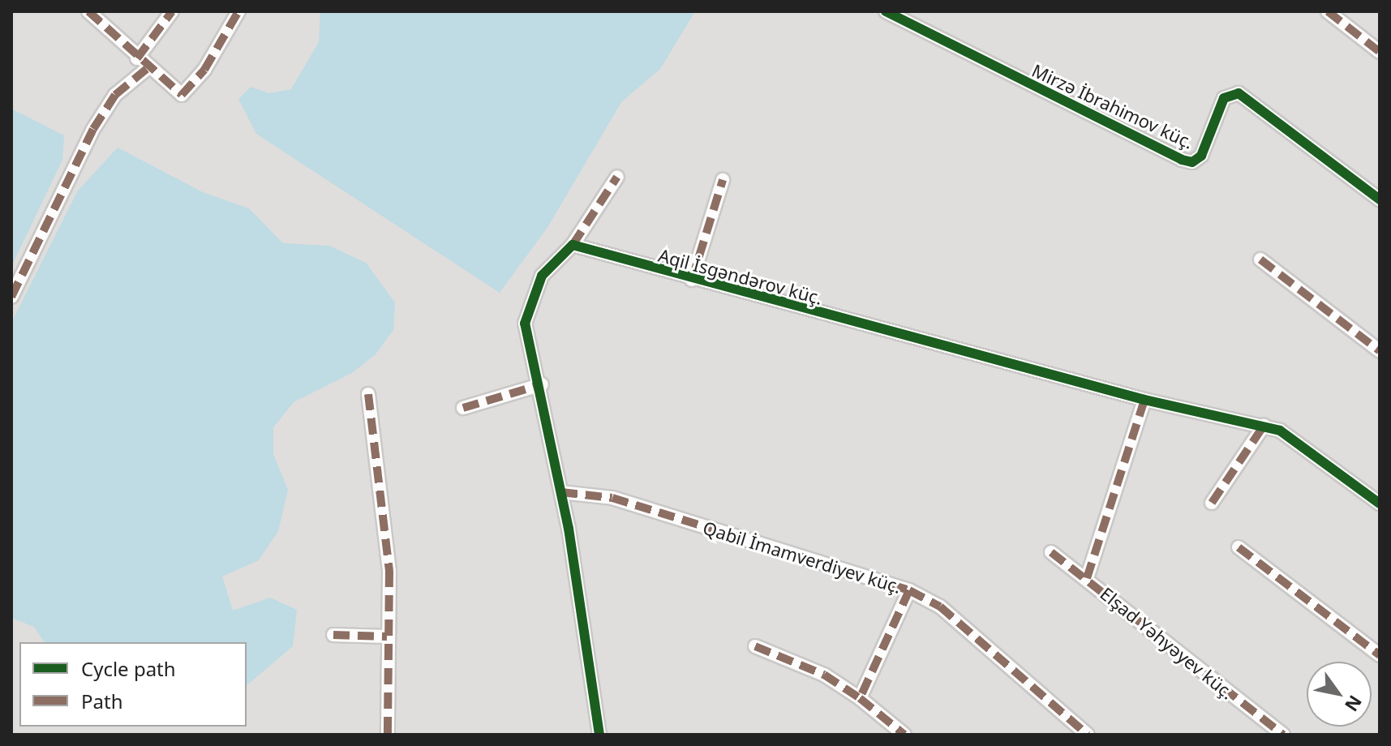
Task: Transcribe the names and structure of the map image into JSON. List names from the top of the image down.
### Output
{
  "streets": {
    "street": [
      "Mirzə İbrahimov küç.",
      "Aqil İsgəndərov küç.",
      "Qabil İmamverdiyev küç.",
      "Elşad Yəhyəyev küç."
    ]
  },
  "legend": ["Cycle path", "Path"],
  "north": "bottom right"
}
